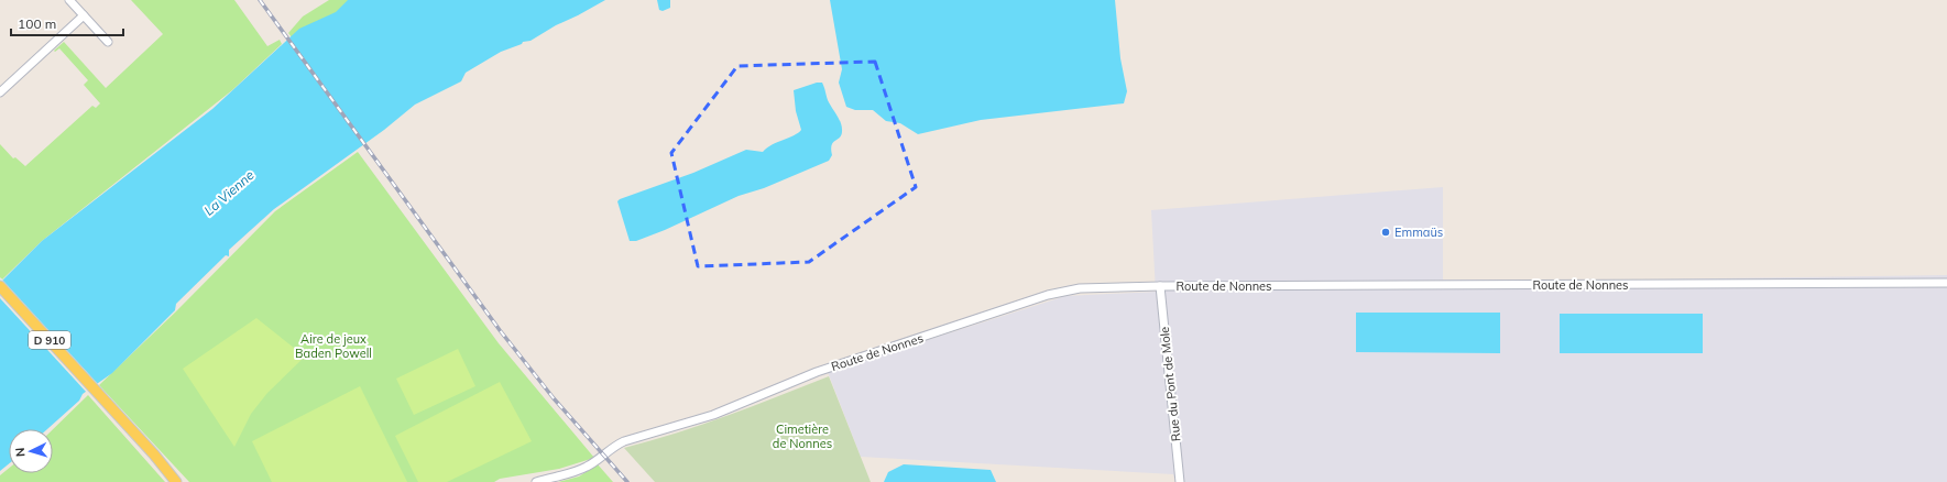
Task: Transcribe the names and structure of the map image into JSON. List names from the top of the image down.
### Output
{
  "streets": {
    "main road": ["D 910"],
    "street": ["Route de Nonnes", "Rue du Pont de Mole"]
  },
  "crossings": [
    ["Route de Nonnes", "Rue du Pont de Mole"]
  ],
  "water": ["La Vienne"],
  "parks": ["Aire de jeux Baden Powell", "Cimetière de Nonnes"],
  "places": ["Emmaüs"],
  "scale_bar": "100 m",
  "north": "left"
}
